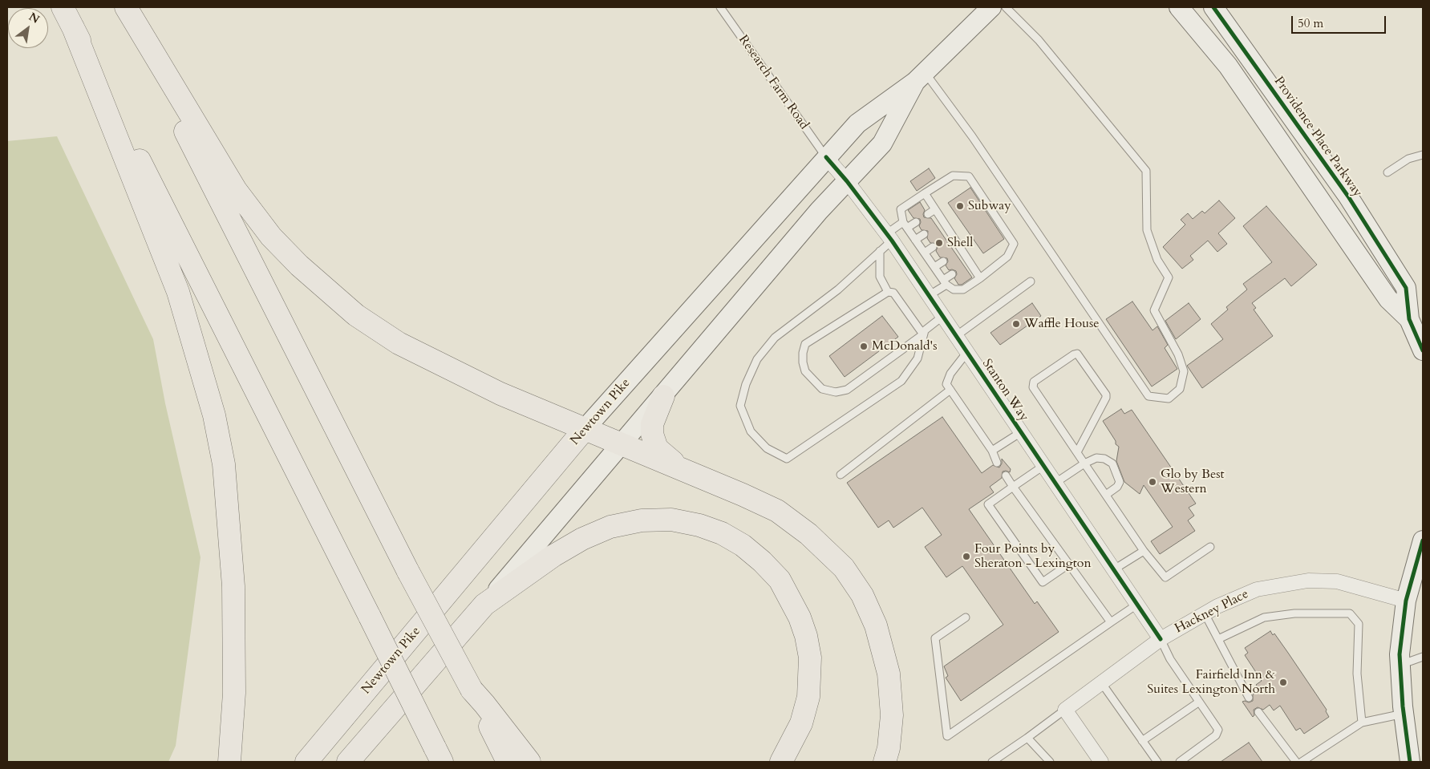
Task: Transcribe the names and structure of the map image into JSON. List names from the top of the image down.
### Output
{
  "streets": {
    "highway": ["Newtown Pike"],
    "main road": ["Providence Place Parkway"],
    "street": ["Stanton Way", "Hackney Place"],
    "lane": ["Research Farm Road"]
  },
  "crossings": [
    ["Research Farm Road", "Stanton Way"],
    ["Research Farm Road", "Newtown Pike"],
    ["Stanton Way", "Newtown Pike"],
    ["Stanton Way", "Hackney Place"]
  ],
  "places": [
    "Subway",
    "Shell",
    "Waffle House",
    "McDonald's",
    "Glo by Best Western",
    "Four Points by Sheraton - Lexington",
    "Fairfield Inn & Suites Lexington North"
  ],
  "scale_bar": "50 m",
  "north": "top right"
}
